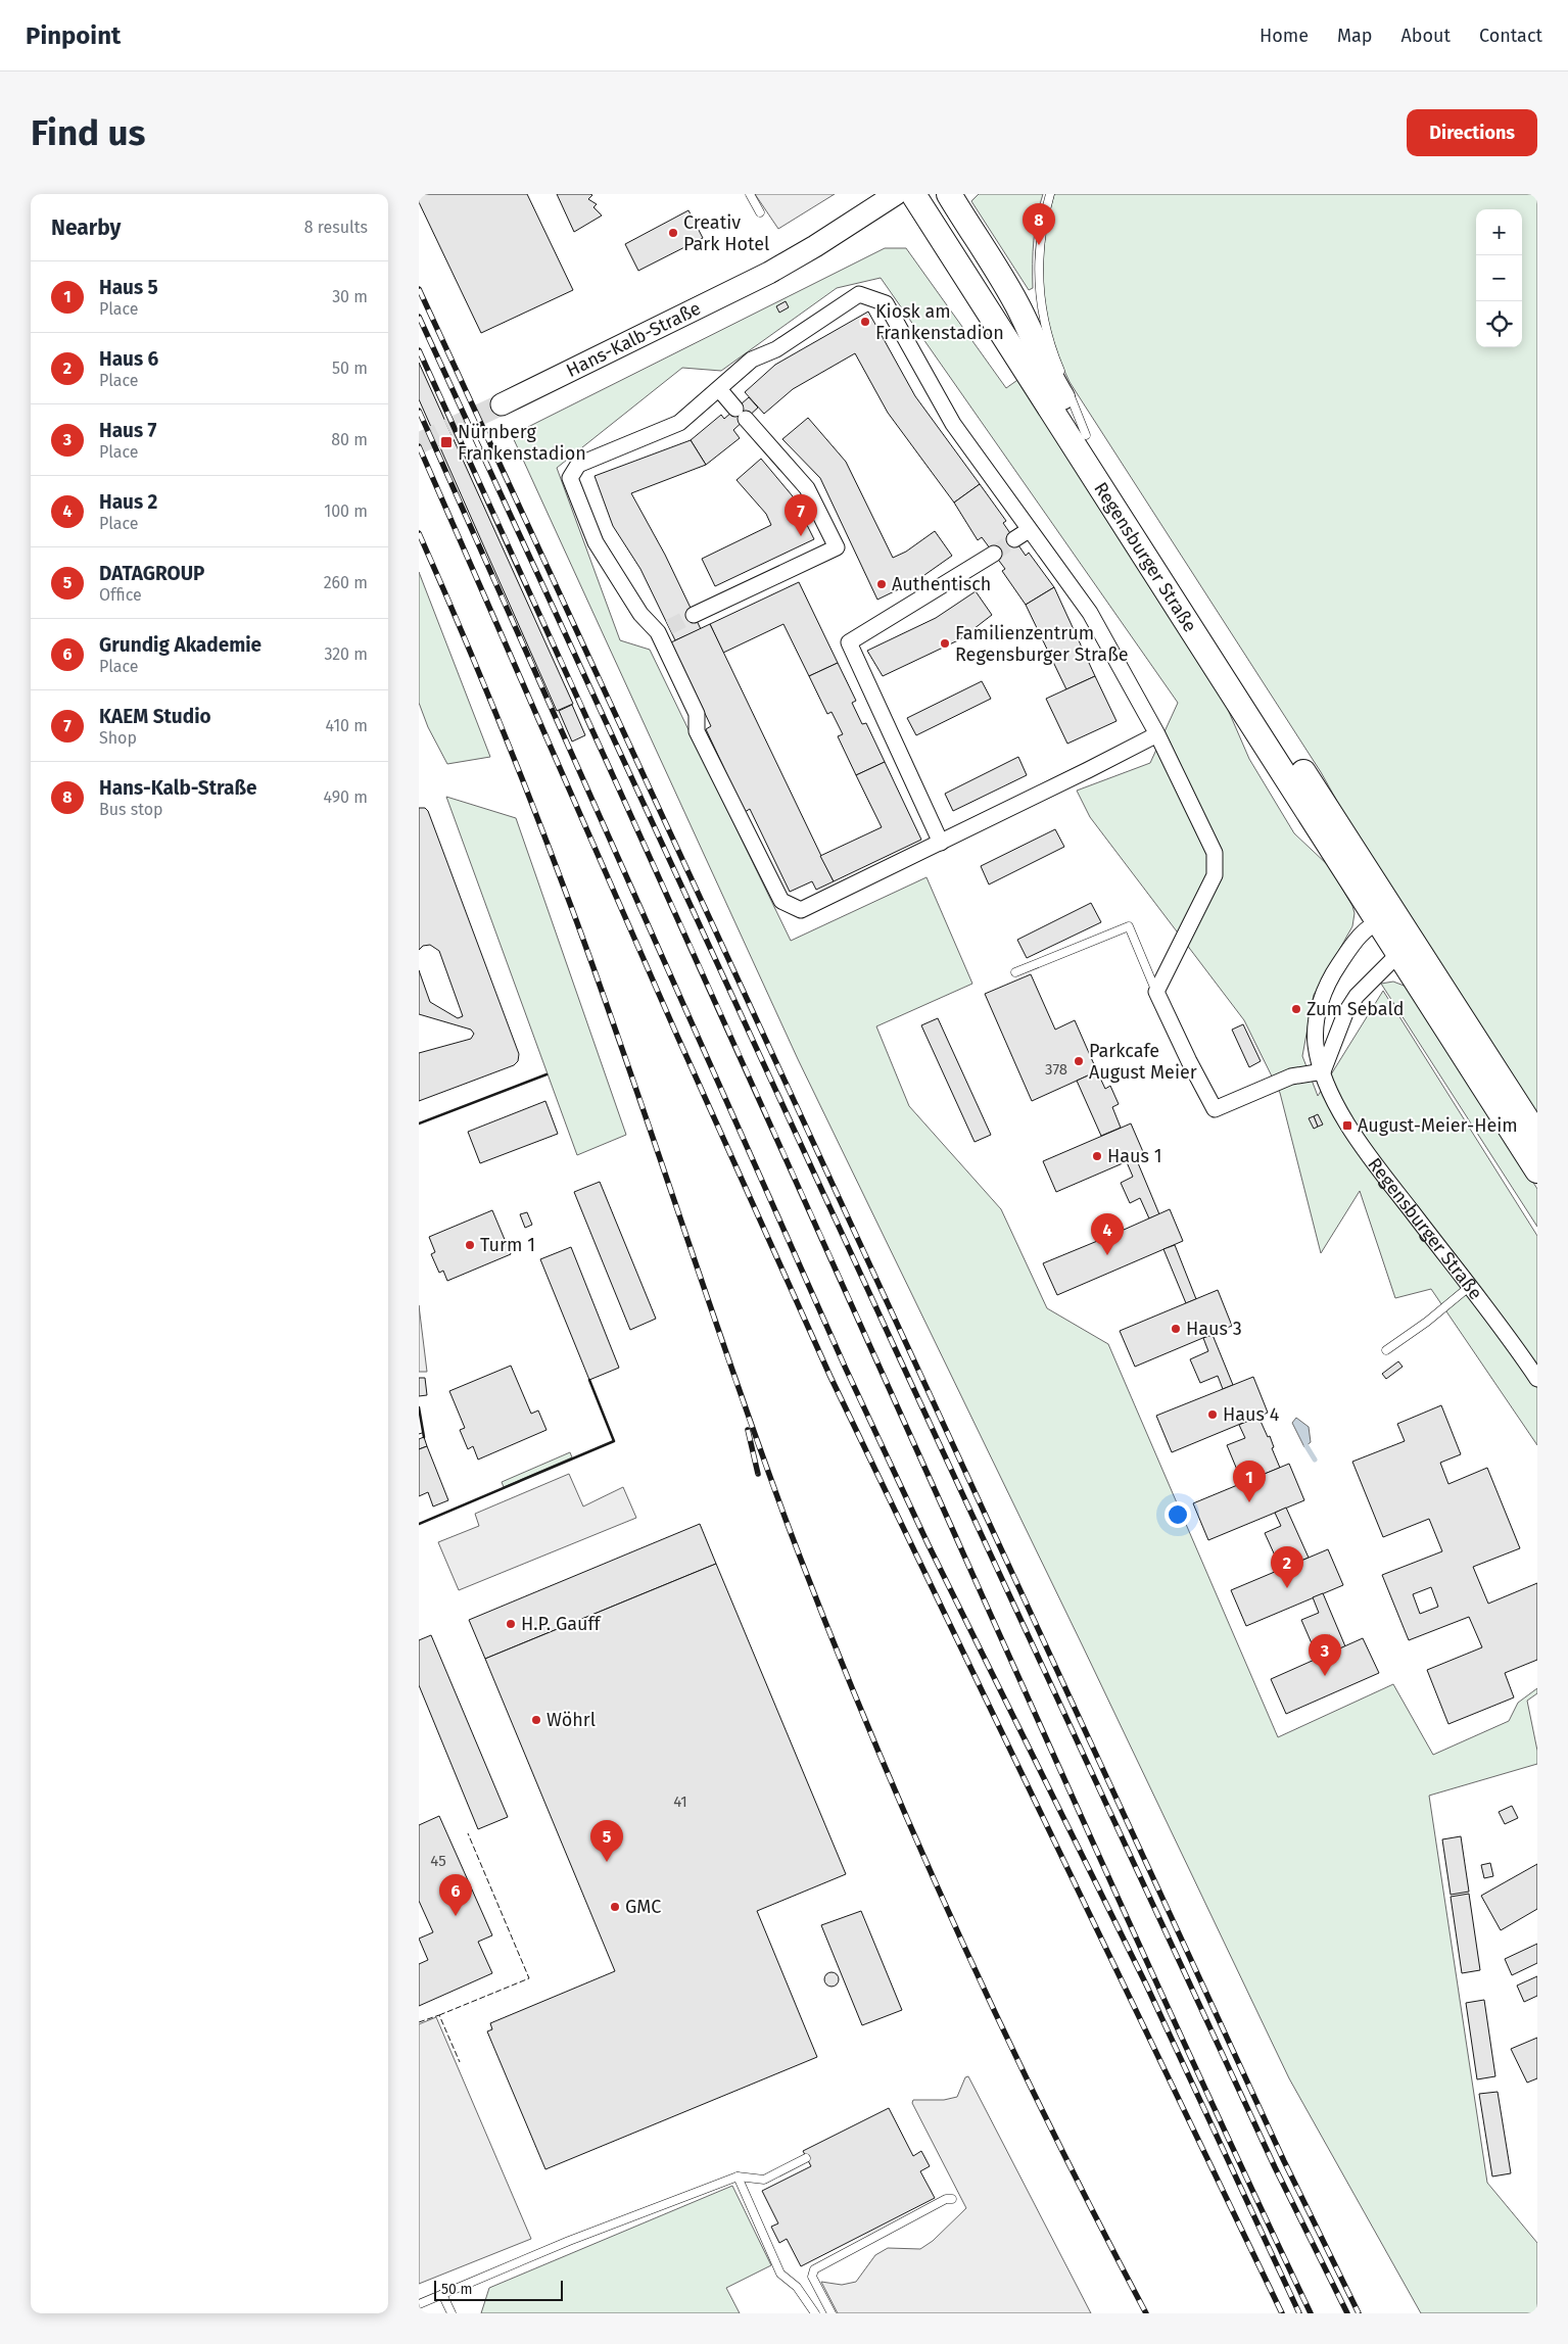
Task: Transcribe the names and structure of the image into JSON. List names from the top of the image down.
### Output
{
  "streets": {
    "main road": ["Hans-Kalb-Straße", "Regensburger Straße"]
  },
  "places": {
    "other": [
      "Creativ Park Hotel",
      "Kiosk am Frankenstadion",
      "Authentisch",
      "Familienzentrum Regensburger Straße",
      "Zum Sebald",
      "Parkcafe August Meier",
      "Haus 1",
      "Turm 1",
      "Haus 3",
      "Haus 4",
      "H.P. Gauff",
      "Wöhrl",
      "GMC"
    ],
    "transit": ["Nürnberg Frankenstadion", "August-Meier-Heim"]
  },
  "house_numbers": ["378", "41", "45"],
  "scale_bar": "50 m",
  "page": {
    "header": "Pinpoint",
    "nav": [
      "Home",
      "Map",
      "About",
      "Contact"
    ],
    "buttons": "Directions",
    "title": "Find us",
    "heading": ["Nearby", "8 results"],
    "pins": [
      "8",
      "7",
      "4",
      "1",
      "2",
      "3",
      "5",
      "6"
    ],
    "map_buttons": ["+", "−"],
    "list": [
      {
        "mark": "1",
        "name": "Haus 5",
        "note": "Place",
        "value": "30 m"
      },
      {
        "mark": "2",
        "name": "Haus 6",
        "note": "Place",
        "value": "50 m"
      },
      {
        "mark": "3",
        "name": "Haus 7",
        "note": "Place",
        "value": "80 m"
      },
      {
        "mark": "4",
        "name": "Haus 2",
        "note": "Place",
        "value": "100 m"
      },
      {
        "mark": "5",
        "name": "DATAGROUP",
        "note": "Office",
        "value": "260 m"
      },
      {
        "mark": "6",
        "name": "Grundig Akademie",
        "note": "Place",
        "value": "320 m"
      },
      {
        "mark": "7",
        "name": "KAEM Studio",
        "note": "Shop",
        "value": "410 m"
      },
      {
        "mark": "8",
        "name": "Hans-Kalb-Straße",
        "note": "Bus stop",
        "value": "490 m"
      }
    ],
    "scale": "50 m"
  }
}
